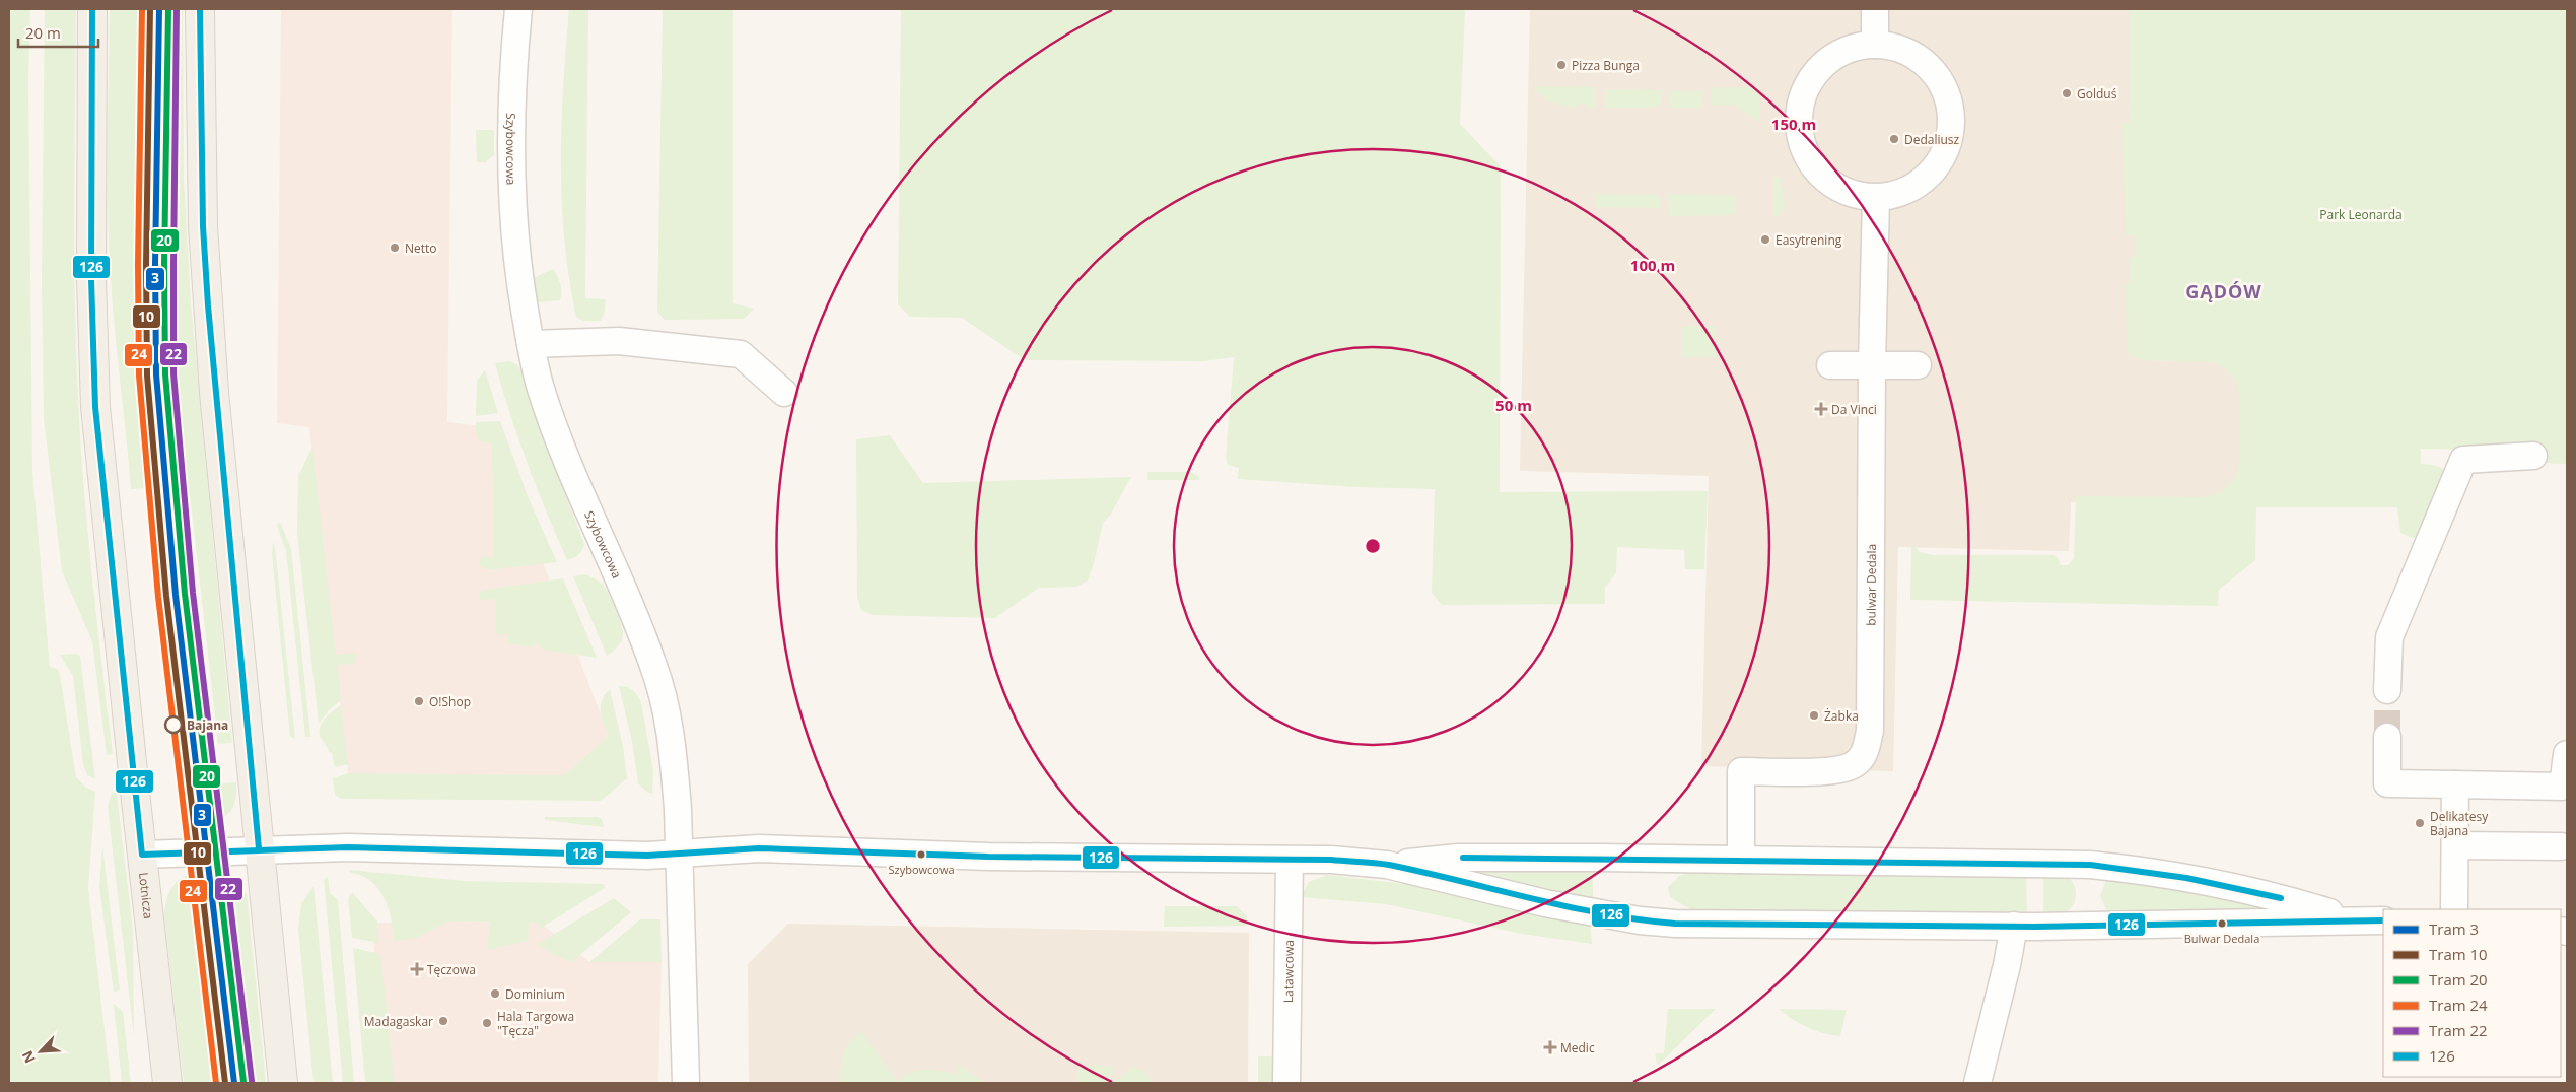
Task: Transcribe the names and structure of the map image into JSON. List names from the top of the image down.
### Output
{
  "streets": {
    "main road": ["Lotnicza"],
    "street": ["Szybowcowa", "bulwar Dedala", "Latawcowa"]
  },
  "districts": ["GĄDÓW"],
  "parks": ["Park Leonarda"],
  "places": {
    "other": [
      "Pizza Bunga",
      "Golduś",
      "Dedaliusz",
      "Easytrening",
      "Netto",
      "O!Shop",
      "Żabka",
      "Bajana",
      "Delikatesy Bajana",
      "Szybowcowa",
      "Bulwar Dedala",
      "Dominium",
      "Madagaskar",
      "Hala Targowa \"Tęcza\""
    ],
    "health": ["Da Vinci", "Tęczowa", "Medic"]
  },
  "lines": [
    "tram line 3",
    "tram line 10",
    "tram line 20",
    "tram line 24",
    "tram line 22",
    "transit line 126"
  ],
  "legend": [
    "Tram 3",
    "Tram 10",
    "Tram 20",
    "Tram 24",
    "Tram 22",
    "126"
  ],
  "scale_bar": "20 m",
  "north": "bottom left",
  "rings": ["150 m", "100 m", "50 m"]
}
